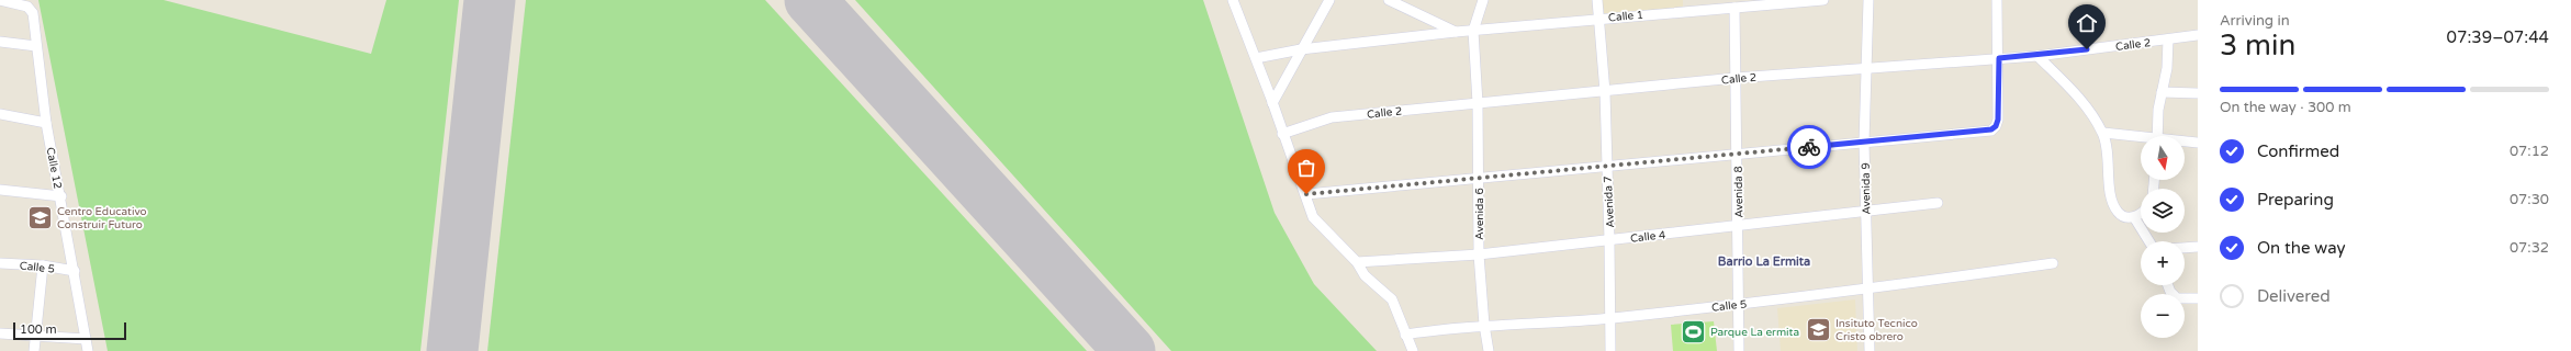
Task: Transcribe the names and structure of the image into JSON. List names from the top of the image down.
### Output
{
  "streets": {
    "street": [
      "Calle 1",
      "Calle 2",
      "Calle 12",
      "Avenida 9",
      "Avenida 8",
      "Avenida 7",
      "Avenida 6",
      "Calle 4",
      "Calle 5"
    ]
  },
  "crossings": [
    ["Calle 1", "Avenida 8"],
    ["Calle 1", "Avenida 7"],
    ["Calle 1", "Avenida 6"],
    ["Calle 2", "Avenida 9"],
    ["Calle 2", "Avenida 8"],
    ["Calle 2", "Avenida 7"],
    ["Calle 2", "Avenida 6"],
    ["Calle 12", "Calle 5"],
    ["Avenida 9", "Calle 4"],
    ["Avenida 9", "Calle 5"],
    ["Avenida 8", "Calle 4"],
    ["Avenida 8", "Calle 5"],
    ["Avenida 7", "Calle 4"],
    ["Avenida 7", "Calle 5"],
    ["Avenida 6", "Calle 4"],
    ["Avenida 6", "Calle 5"]
  ],
  "districts": ["Barrio La Ermita"],
  "places": {
    "school or university": ["Centro Educativo Construir Futuro", "Insituto Tecnico Cristo obrero"],
    "sports": ["Parque La ermita"]
  },
  "scale_bar": "100 m",
  "north": "bottom",
  "page": {
    "heading": ["3 min", "Arriving in", "07:39–07:44"],
    "bar": "On the way · 300 m",
    "list": [
      ["Confirmed", "07:12"],
      ["Preparing", "07:30"],
      ["On the way", "07:32"],
      "Delivered"
    ],
    "map_buttons": ["+", "−"],
    "scale": "100 m"
  }
}
